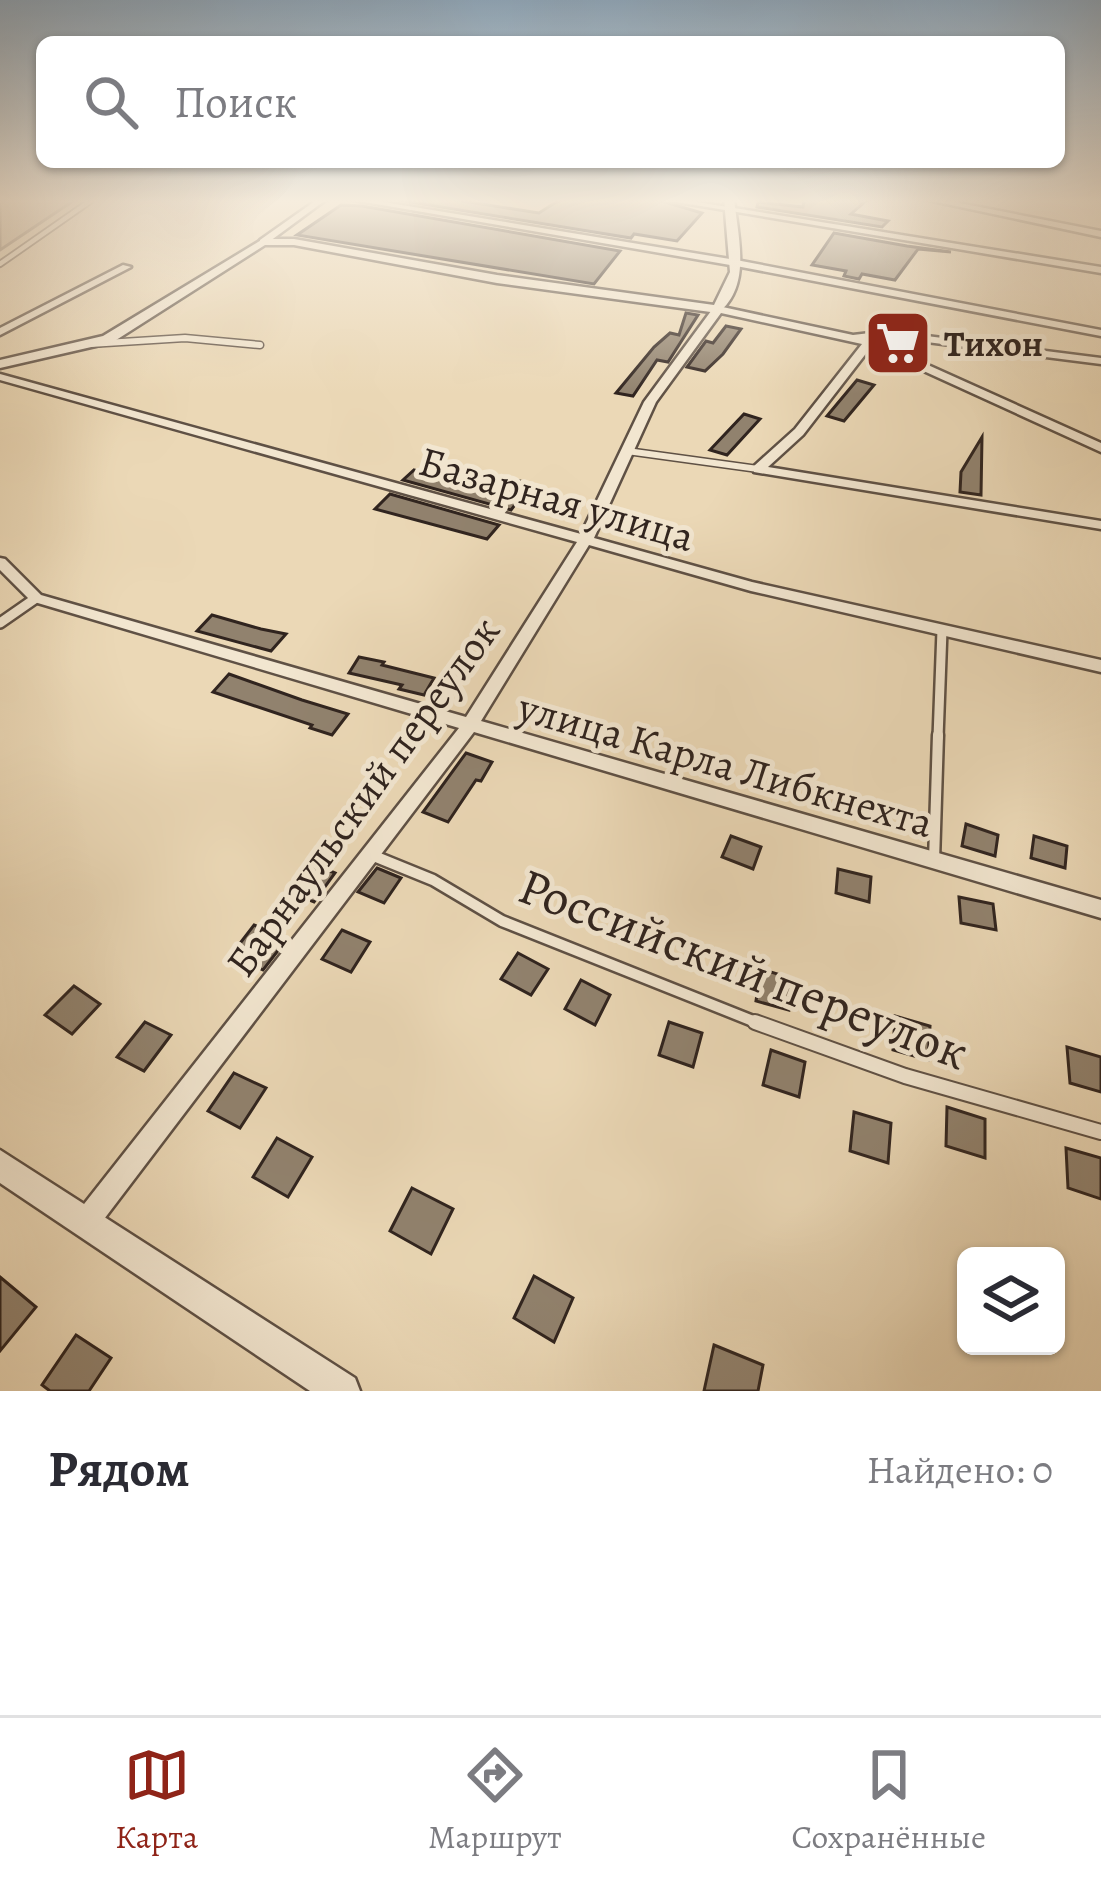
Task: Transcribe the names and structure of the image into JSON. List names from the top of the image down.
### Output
{
  "streets": {
    "street": ["Базарная улица", "улица Карла Либкнехта", "Барнаульский переулок"],
    "lane": ["Российский переулок"]
  },
  "crossings": [
    ["Базарная улица", "Барнаульский переулок"],
    ["улица Карла Либкнехта", "Барнаульский переулок"],
    ["Барнаульский переулок", "Российский переулок"]
  ],
  "places": {
    "supermarket": ["Тихон"]
  },
  "page": {
    "search": "Поиск",
    "heading": ["Рядом", "Найдено: 0"],
    "nav": ["Карта", "Маршрут", "Сохранённые"]
  }
}
